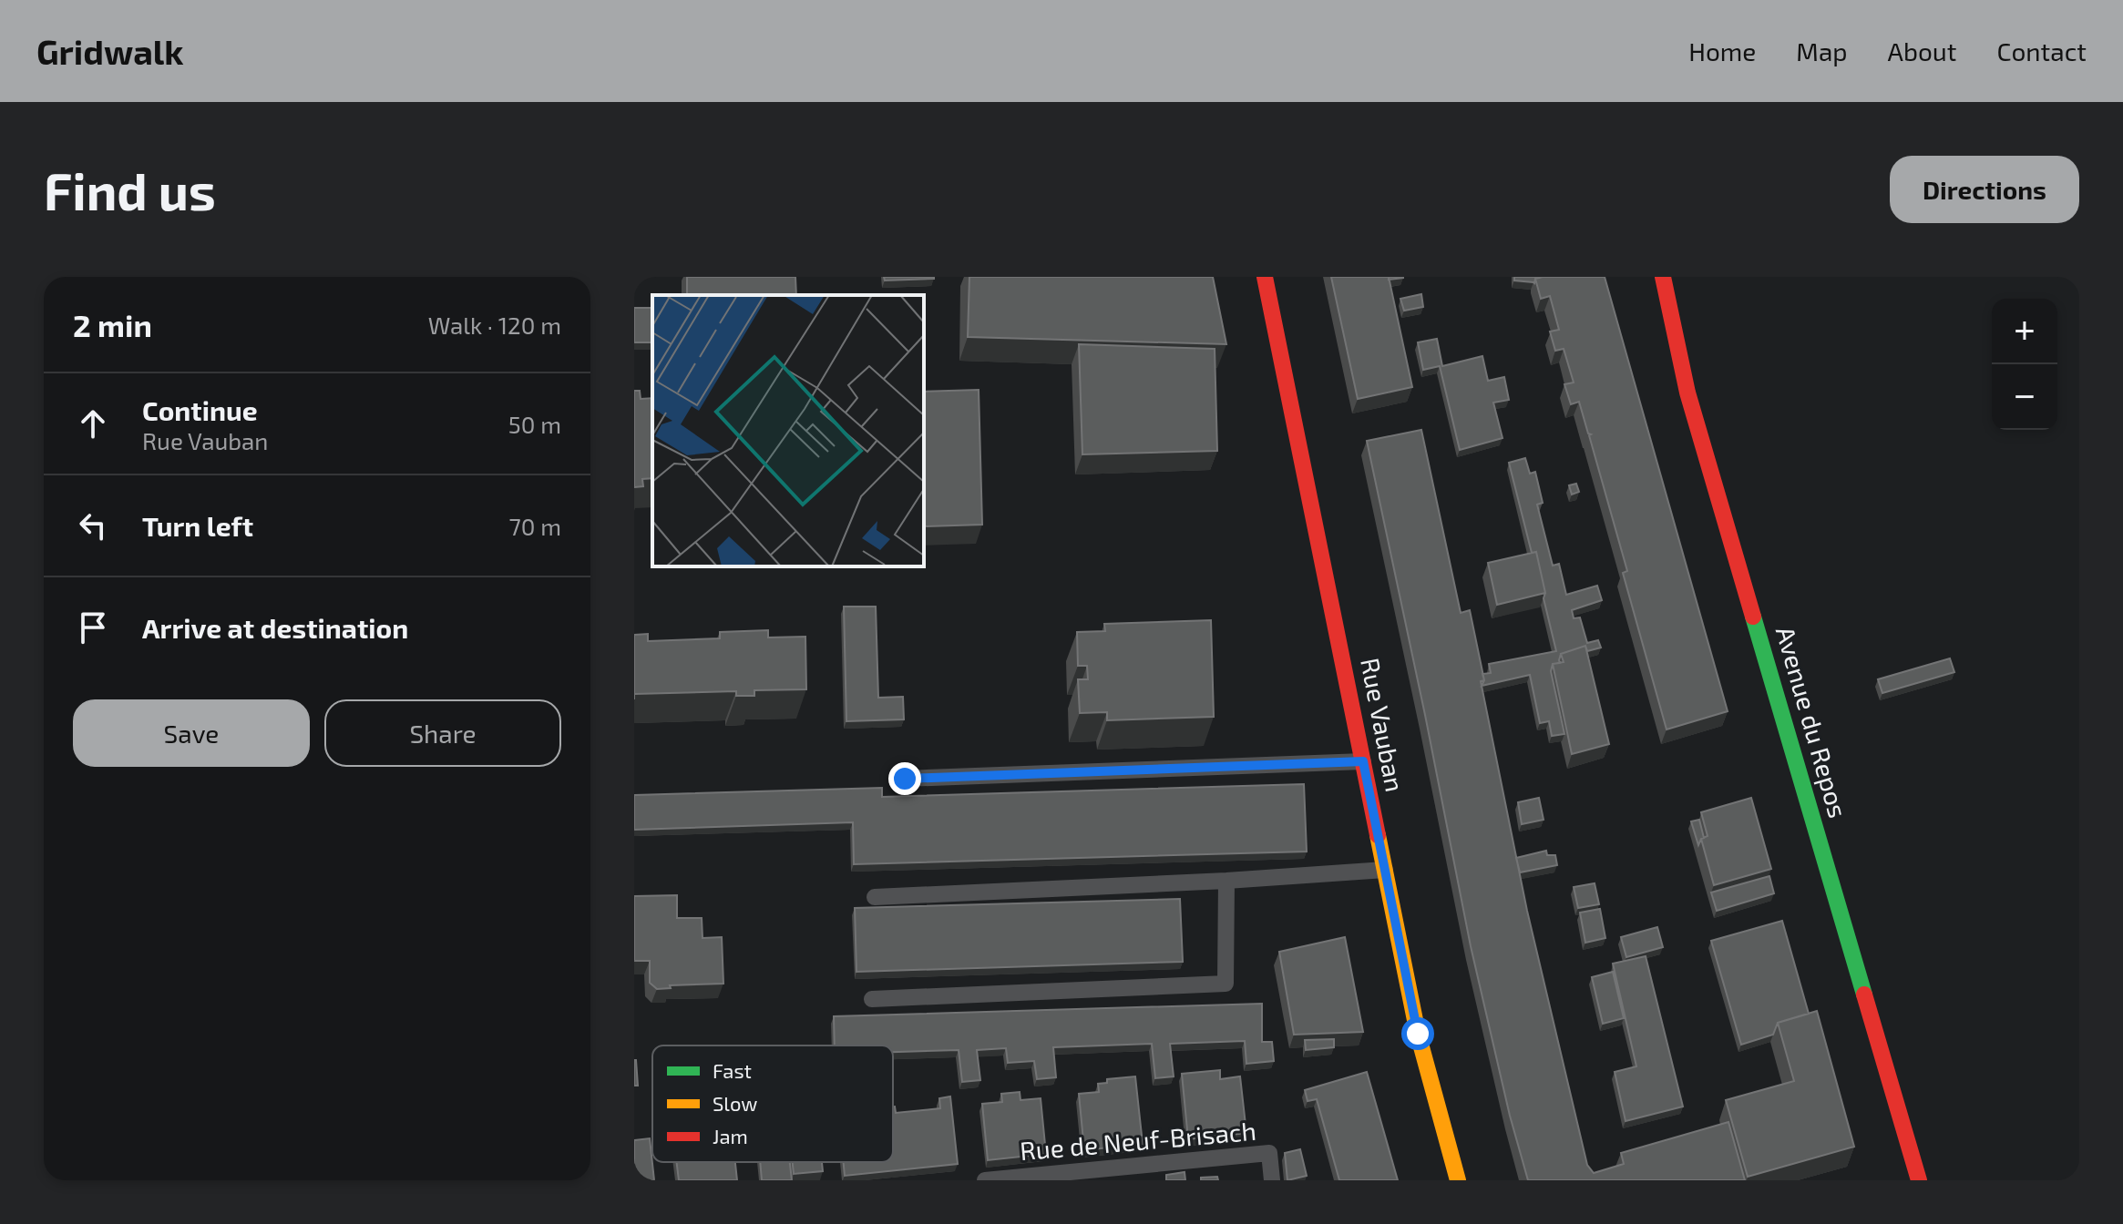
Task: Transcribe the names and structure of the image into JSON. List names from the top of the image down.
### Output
{
  "streets": {
    "main road": ["Avenue du Repos", "Rue Vauban"],
    "lane": ["Rue de Neuf-Brisach"]
  },
  "legend": ["Fast", "Slow", "Jam"],
  "page": {
    "header": "Gridwalk",
    "nav": [
      "Home",
      "Map",
      "About",
      "Contact"
    ],
    "buttons": [
      "Directions",
      ["Save", "Share"]
    ],
    "title": "Find us",
    "heading": ["2 min", "Walk · 120 m"],
    "map_buttons": ["+", "−"],
    "list": [
      ["Continue", "Rue Vauban", "50 m"],
      ["Turn left", "70 m"],
      "Arrive at destination"
    ]
  }
}
